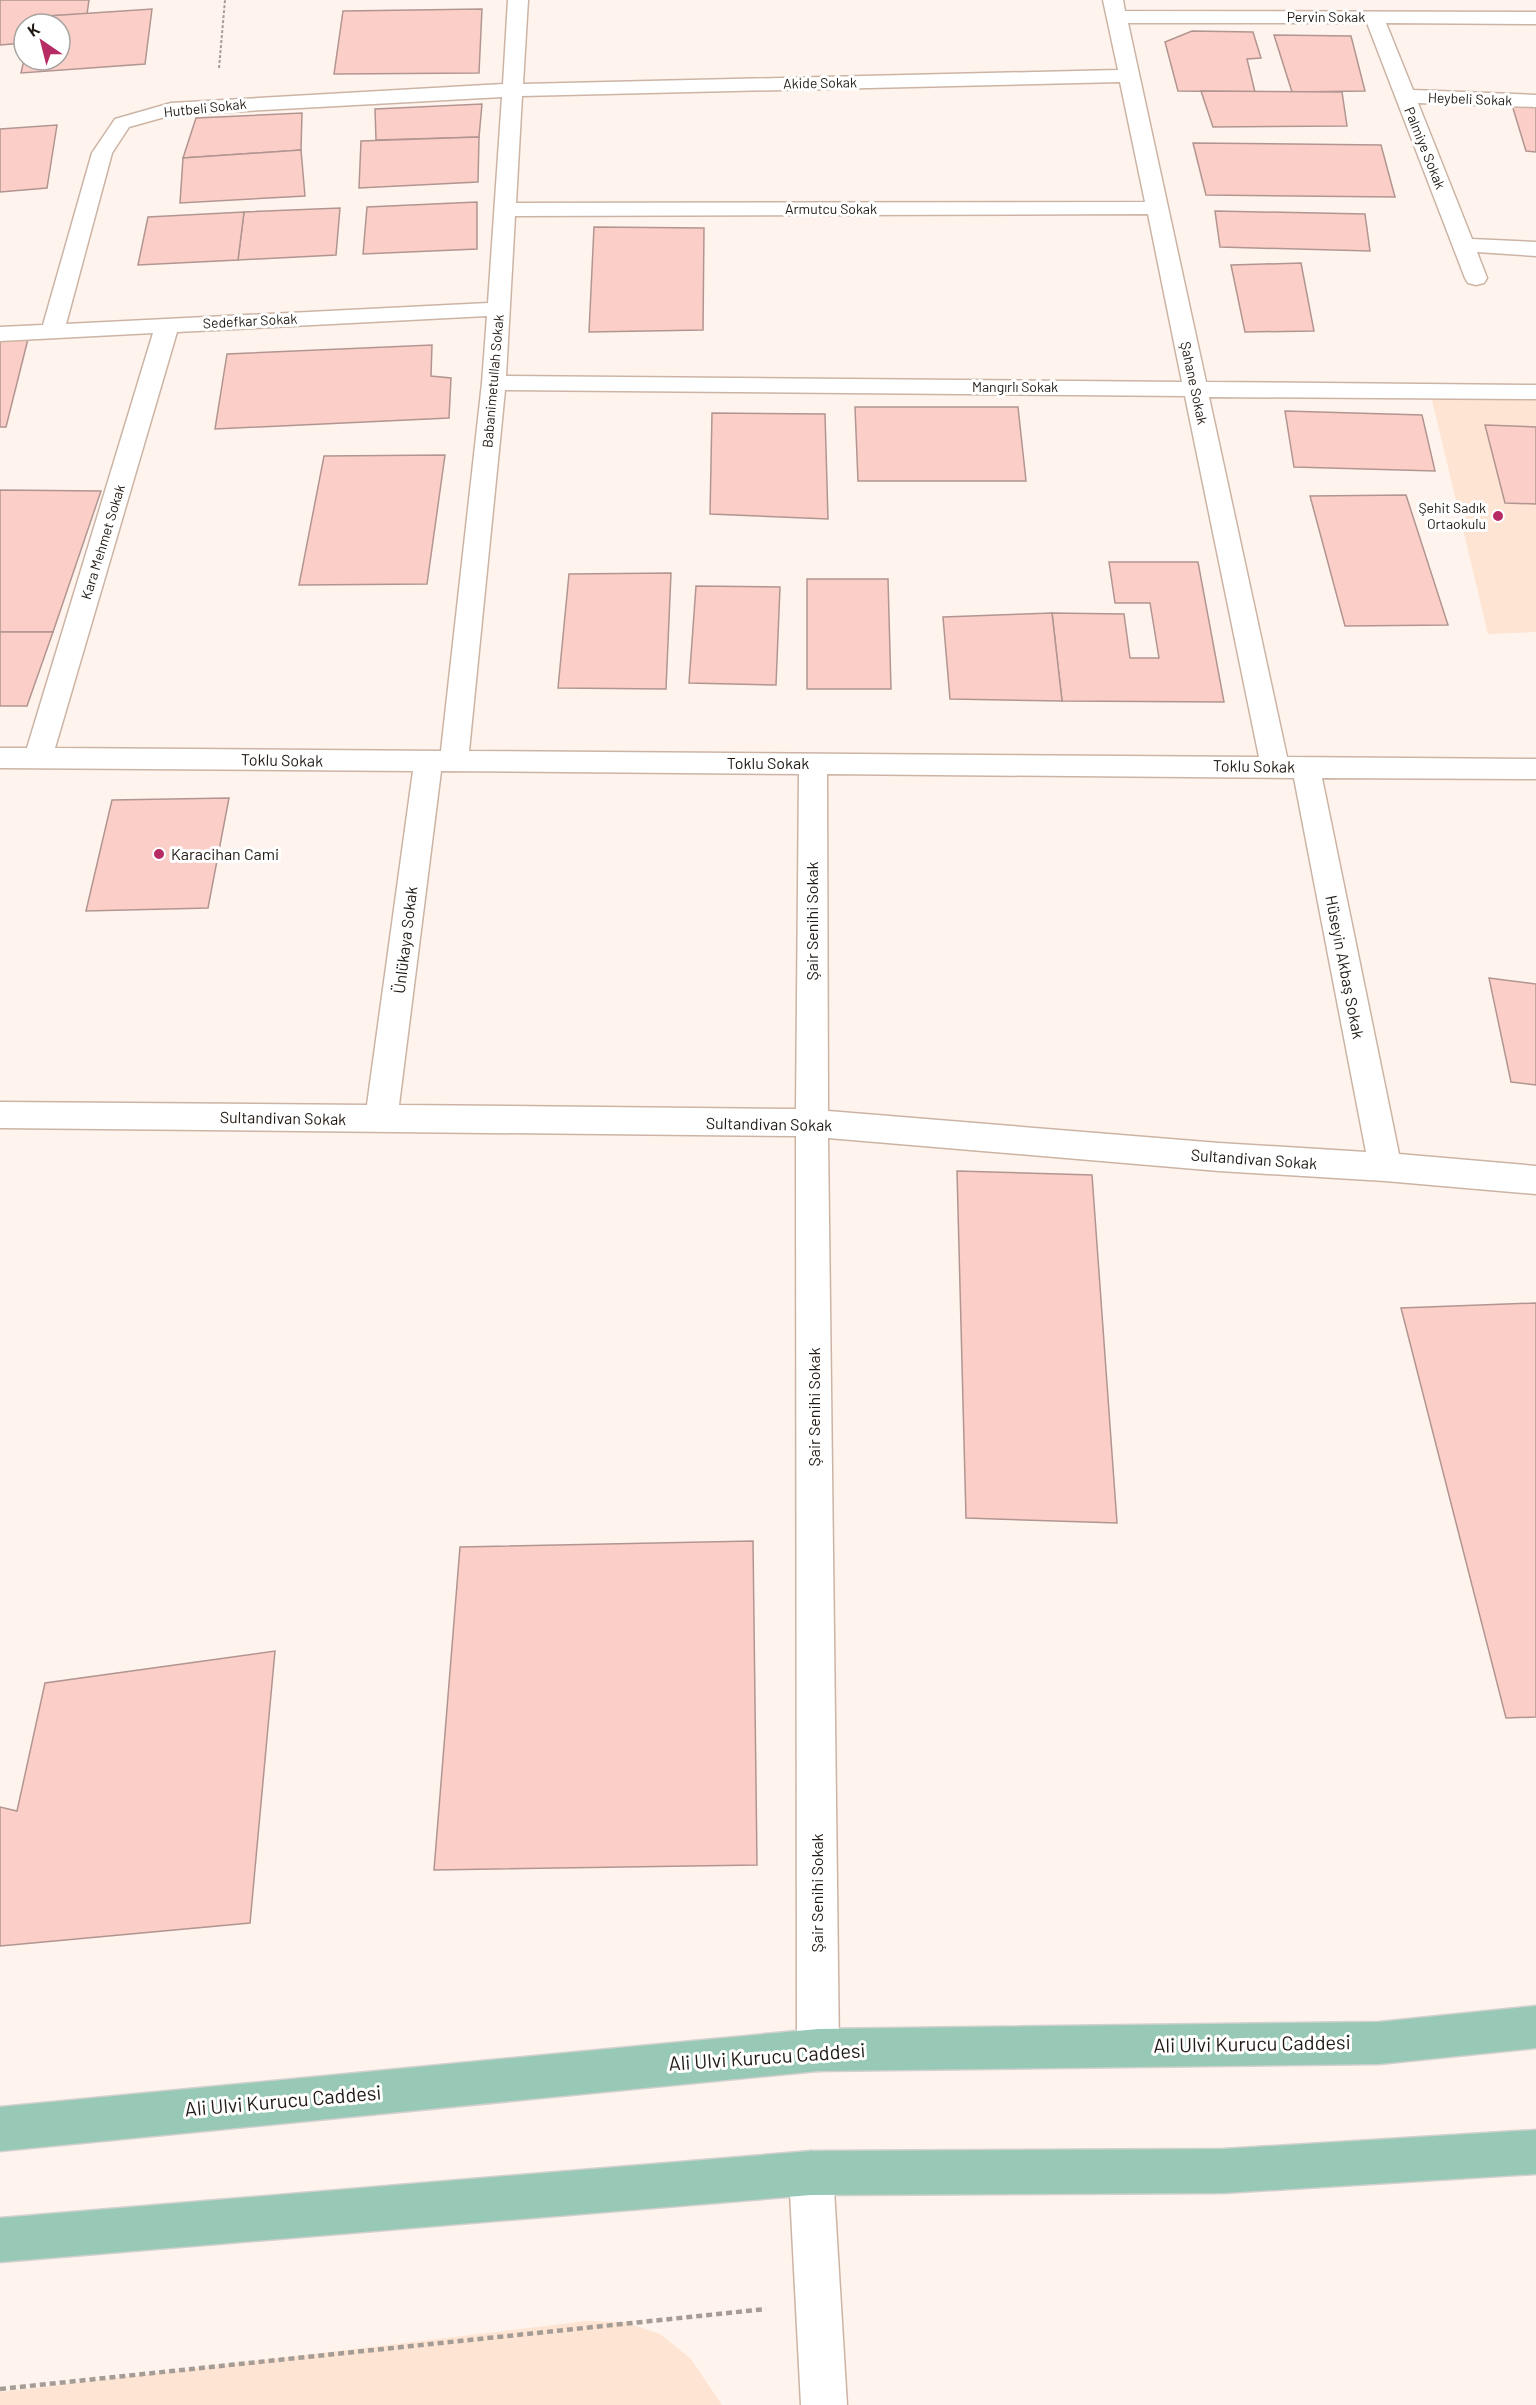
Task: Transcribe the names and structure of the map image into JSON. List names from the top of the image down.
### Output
{
  "streets": {
    "main road": ["Ali Ulvi Kurucu Caddesi"],
    "street": [
      "Pervin Sokak",
      "Akide Sokak",
      "Heybeli Sokak",
      "Hutbeli Sokak",
      "Palmiye Sokak",
      "Armutcu Sokak",
      "Sedefkar Sokak",
      "Babanimetullah Sokak",
      "Şahane Sokak",
      "Mangırlı Sokak",
      "Kara Mehmet Sokak",
      "Toklu Sokak",
      "Şair Senihi Sokak",
      "Ünlükaya Sokak",
      "Hüseyin Akbaş Sokak",
      "Sultandivan Sokak"
    ]
  },
  "crossings": [
    ["Pervin Sokak", "Palmiye Sokak"],
    ["Pervin Sokak", "Şahane Sokak"],
    ["Akide Sokak", "Hutbeli Sokak"],
    ["Akide Sokak", "Babanimetullah Sokak"],
    ["Akide Sokak", "Şahane Sokak"],
    ["Heybeli Sokak", "Palmiye Sokak"],
    ["Hutbeli Sokak", "Sedefkar Sokak"],
    ["Hutbeli Sokak", "Babanimetullah Sokak"],
    ["Armutcu Sokak", "Babanimetullah Sokak"],
    ["Armutcu Sokak", "Şahane Sokak"],
    ["Sedefkar Sokak", "Babanimetullah Sokak"],
    ["Sedefkar Sokak", "Kara Mehmet Sokak"],
    ["Babanimetullah Sokak", "Mangırlı Sokak"],
    ["Babanimetullah Sokak", "Toklu Sokak"],
    ["Babanimetullah Sokak", "Ünlükaya Sokak"],
    ["Şahane Sokak", "Mangırlı Sokak"],
    ["Şahane Sokak", "Toklu Sokak"],
    ["Kara Mehmet Sokak", "Toklu Sokak"],
    ["Toklu Sokak", "Şair Senihi Sokak"],
    ["Toklu Sokak", "Ünlükaya Sokak"],
    ["Toklu Sokak", "Hüseyin Akbaş Sokak"],
    ["Şair Senihi Sokak", "Sultandivan Sokak"],
    ["Şair Senihi Sokak", "Ali Ulvi Kurucu Caddesi"],
    ["Ünlükaya Sokak", "Sultandivan Sokak"],
    ["Hüseyin Akbaş Sokak", "Sultandivan Sokak"]
  ],
  "places": ["Şehit Sadık Ortaokulu", "Karacihan Cami"],
  "north": "top left"
}
